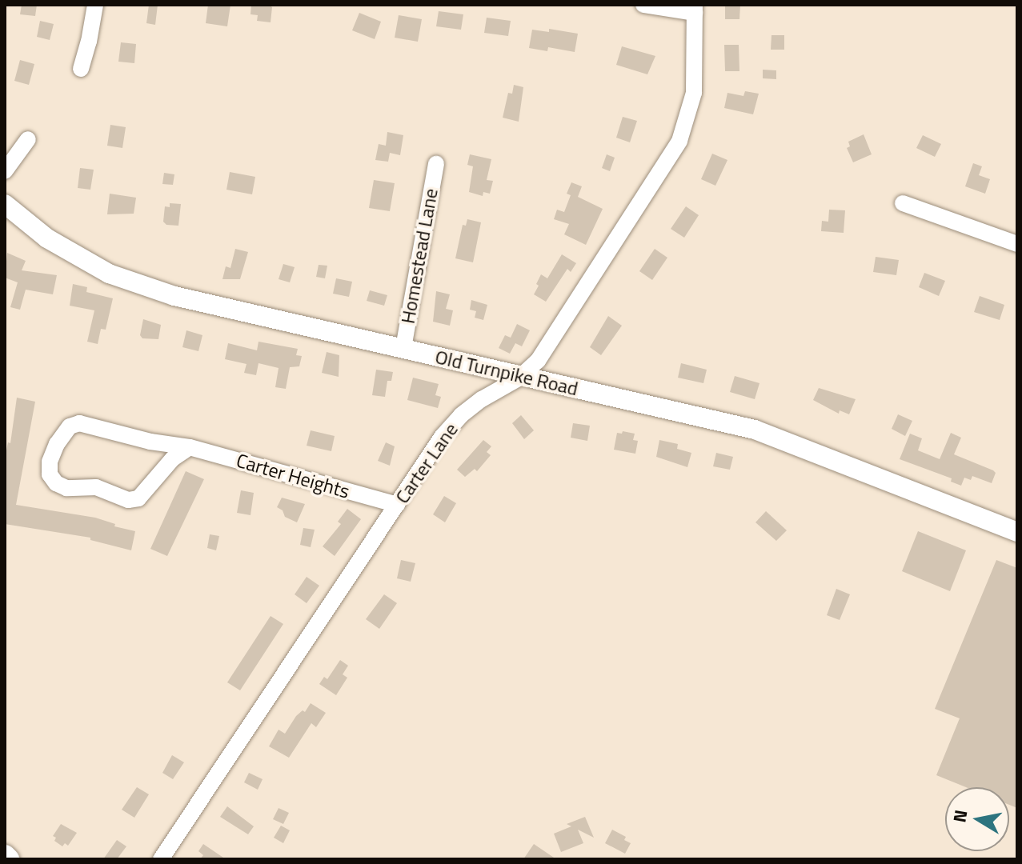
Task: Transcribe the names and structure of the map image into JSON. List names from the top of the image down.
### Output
{
  "streets": {
    "main road": ["Old Turnpike Road"],
    "street": ["Homestead Lane", "Carter Lane", "Carter Heights"]
  },
  "crossings": [
    ["Homestead Lane", "Old Turnpike Road"],
    ["Old Turnpike Road", "Carter Lane"],
    ["Carter Lane", "Carter Heights"]
  ],
  "north": "left"
}
